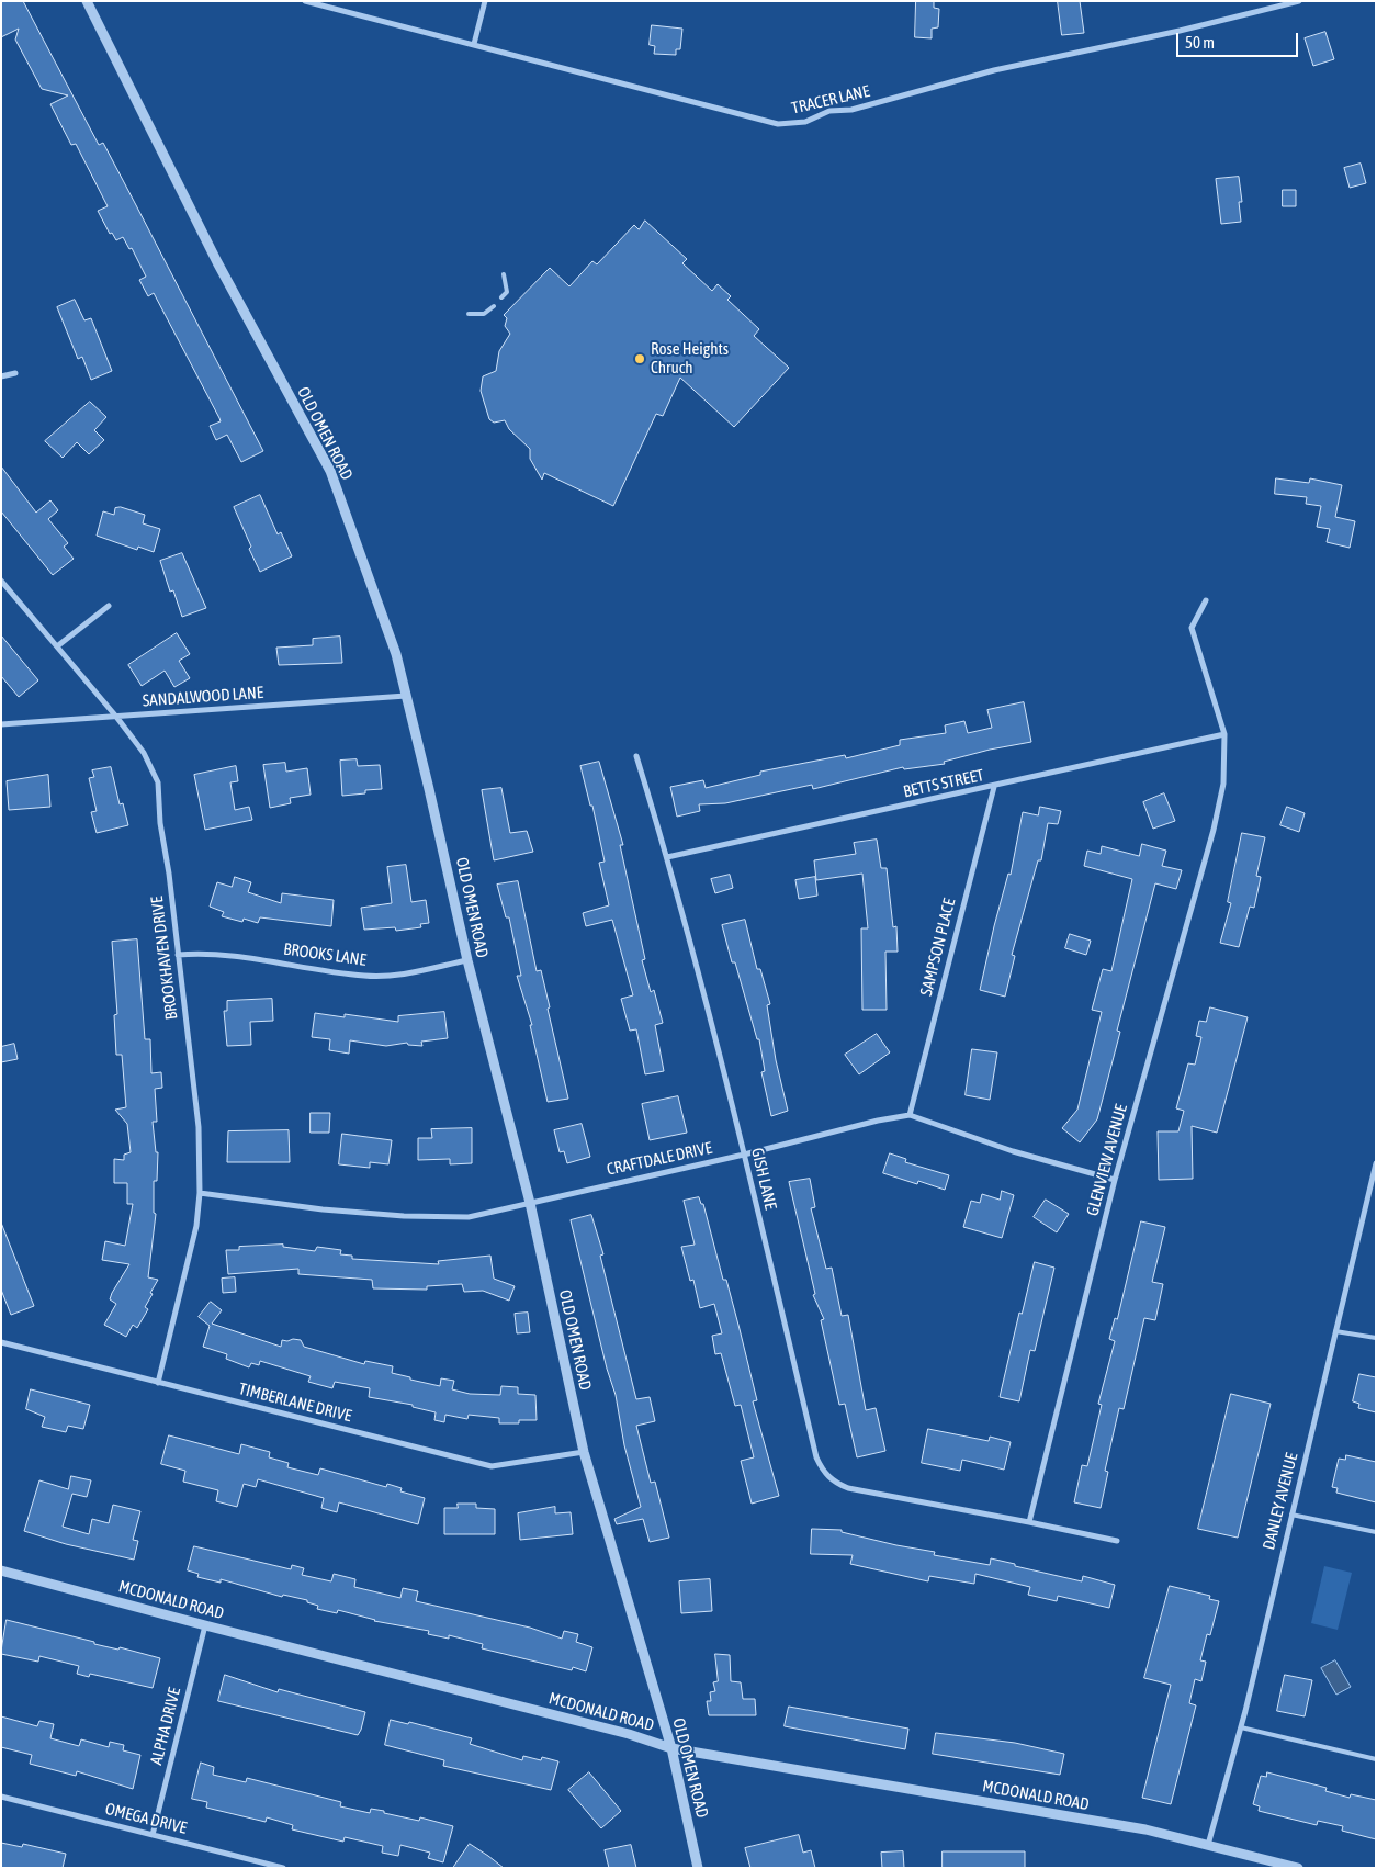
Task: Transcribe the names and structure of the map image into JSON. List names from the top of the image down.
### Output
{
  "streets": {
    "street": [
      "TRACER LANE",
      "OLD OMEN ROAD",
      "SANDALWOOD LANE",
      "BETTS STREET",
      "SAMPSON PLACE",
      "BROOKS LANE",
      "BROOKHAVEN DRIVE",
      "CRAFTDALE DRIVE",
      "GLENVIEW AVENUE",
      "GISH LANE",
      "TIMBERLANE DRIVE",
      "DANLEY AVENUE",
      "MCDONALD ROAD",
      "ALPHA DRIVE",
      "OMEGA DRIVE"
    ]
  },
  "crossings": [
    ["OLD OMEN ROAD", "SANDALWOOD LANE"],
    ["OLD OMEN ROAD", "BROOKS LANE"],
    ["OLD OMEN ROAD", "CRAFTDALE DRIVE"],
    ["OLD OMEN ROAD", "TIMBERLANE DRIVE"],
    ["OLD OMEN ROAD", "MCDONALD ROAD"],
    ["SANDALWOOD LANE", "BROOKHAVEN DRIVE"],
    ["BETTS STREET", "SAMPSON PLACE"],
    ["BETTS STREET", "GLENVIEW AVENUE"],
    ["BETTS STREET", "GISH LANE"],
    ["SAMPSON PLACE", "CRAFTDALE DRIVE"],
    ["BROOKS LANE", "BROOKHAVEN DRIVE"],
    ["BROOKHAVEN DRIVE", "CRAFTDALE DRIVE"],
    ["BROOKHAVEN DRIVE", "TIMBERLANE DRIVE"],
    ["CRAFTDALE DRIVE", "GLENVIEW AVENUE"],
    ["CRAFTDALE DRIVE", "GISH LANE"],
    ["GLENVIEW AVENUE", "GISH LANE"],
    ["DANLEY AVENUE", "MCDONALD ROAD"],
    ["MCDONALD ROAD", "ALPHA DRIVE"],
    ["ALPHA DRIVE", "OMEGA DRIVE"]
  ],
  "places": ["Rose Heights Chruch"],
  "scale_bar": "50 m"
}
